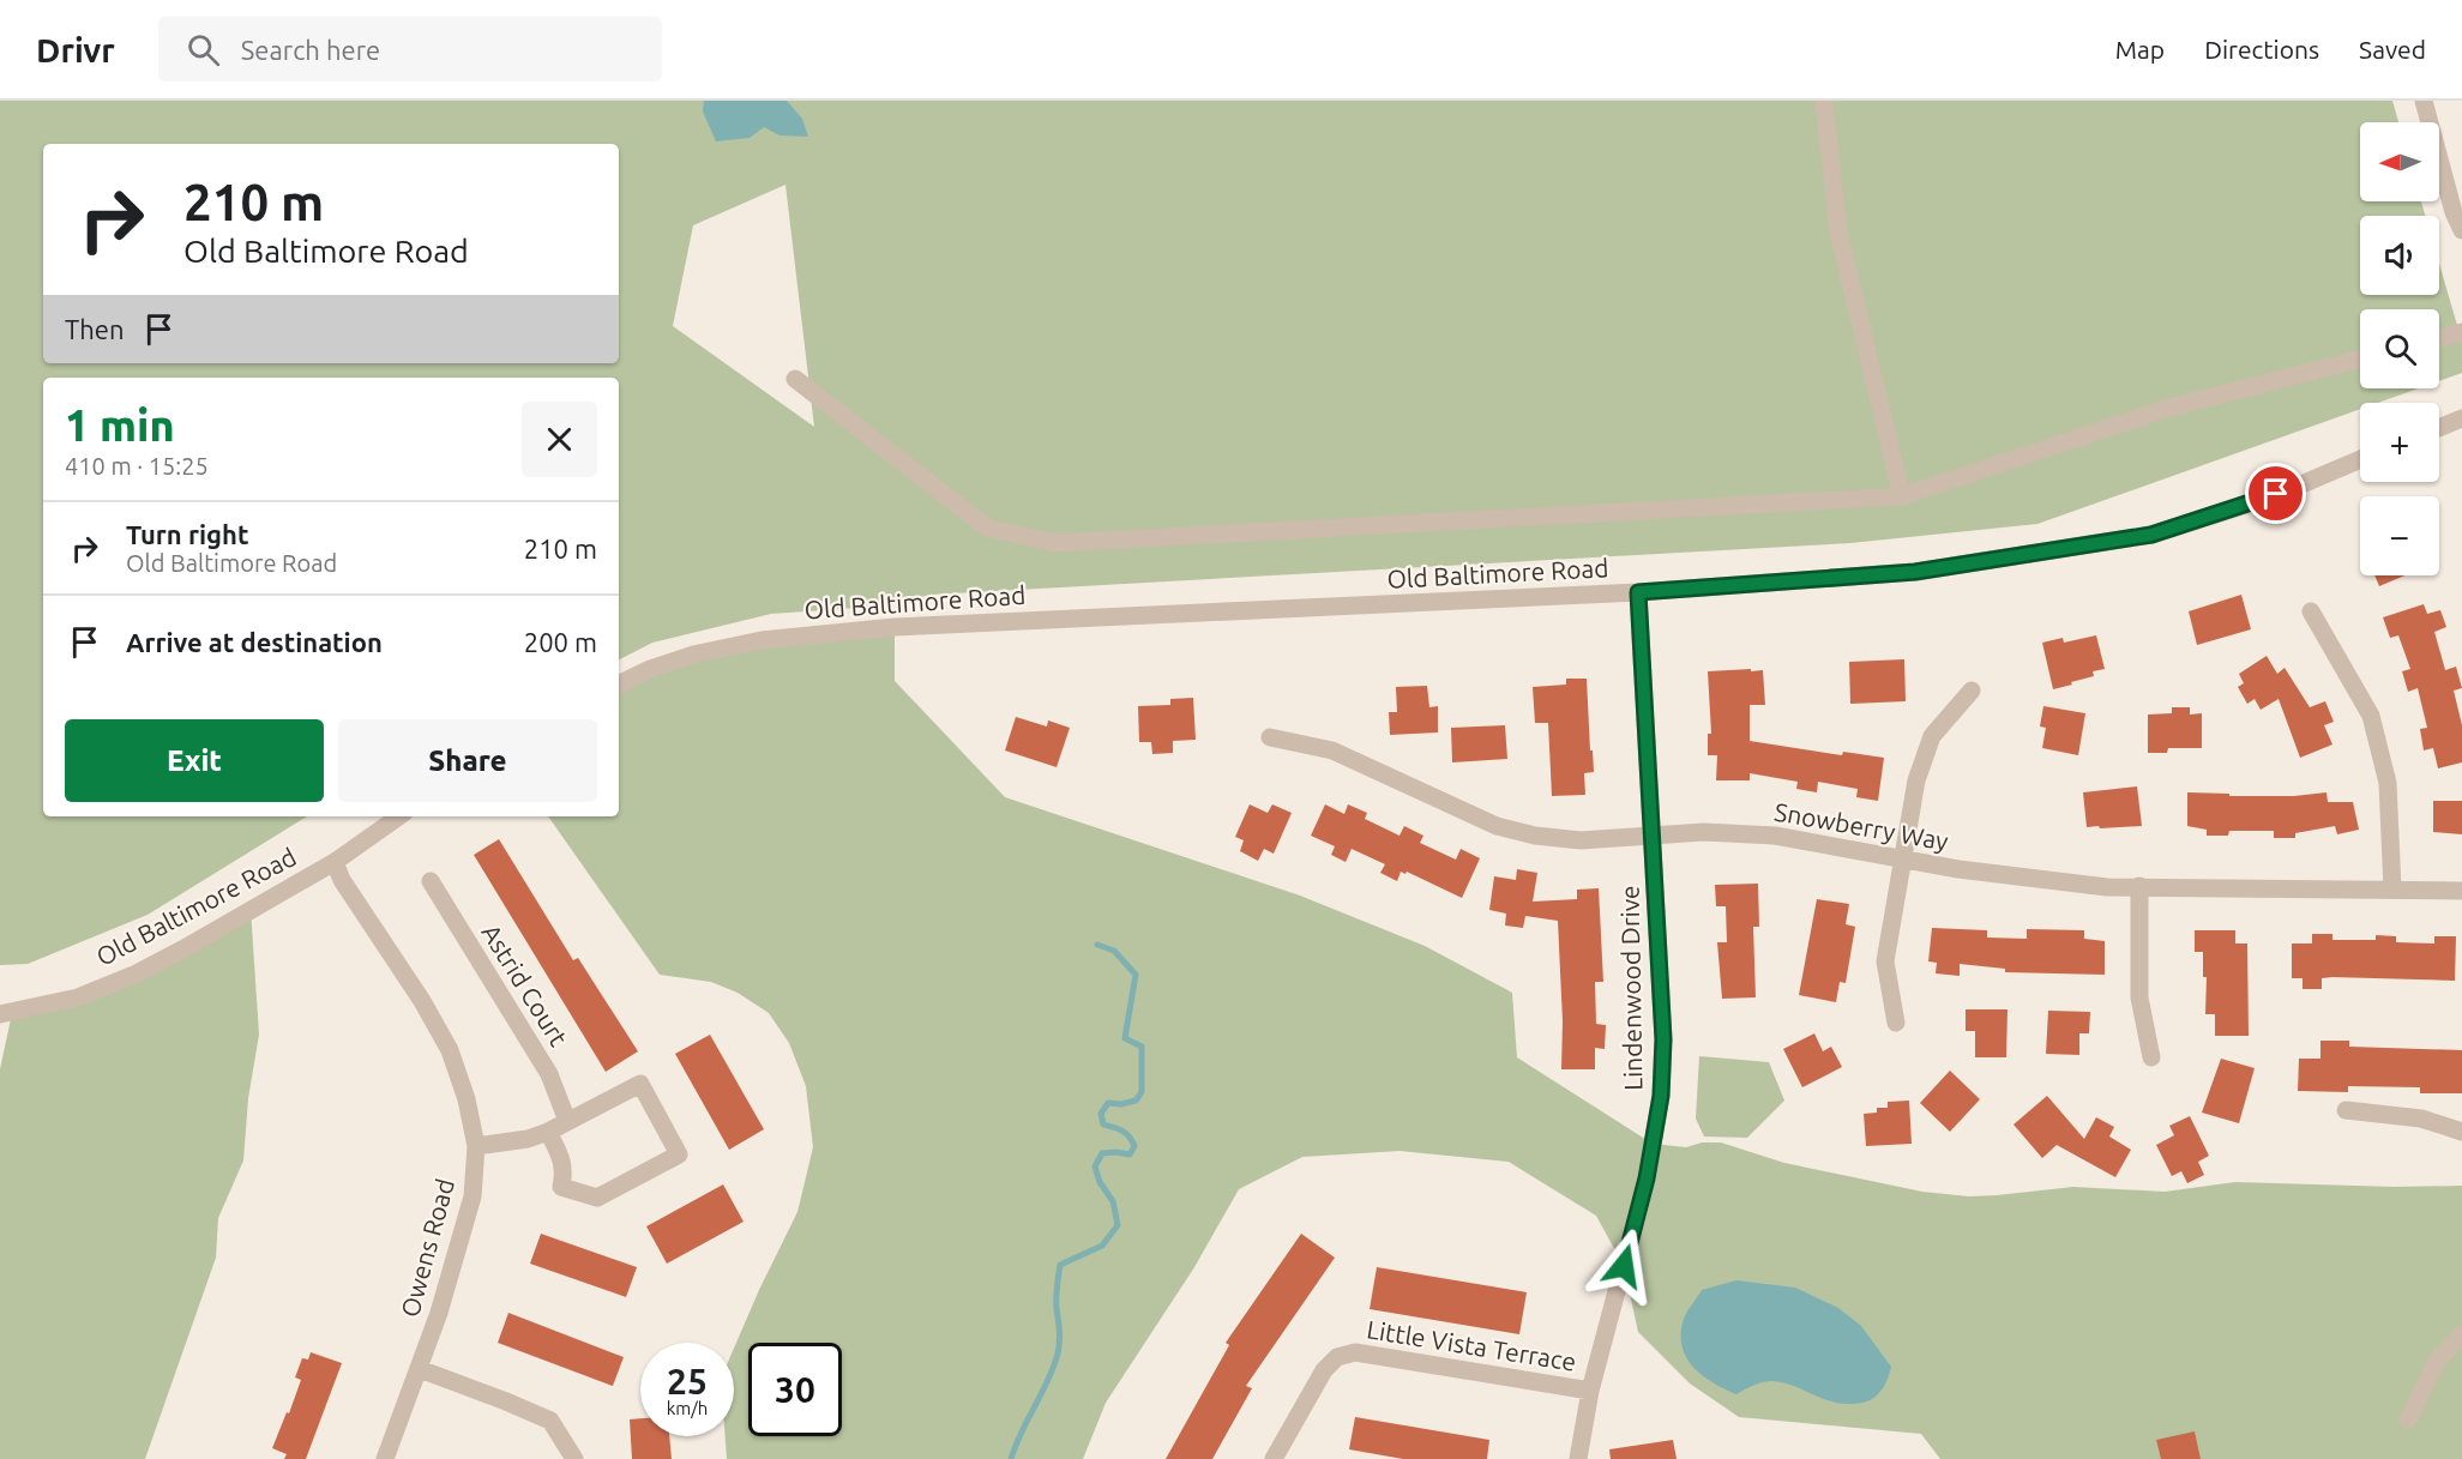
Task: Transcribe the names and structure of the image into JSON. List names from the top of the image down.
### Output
{
  "streets": {
    "street": [
      "Old Baltimore Road",
      "Snowberry Way",
      "Astrid Court",
      "Lindenwood Drive",
      "Owens Road",
      "Little Vista Terrace"
    ]
  },
  "crossings": [
    ["Old Baltimore Road", "Lindenwood Drive"],
    ["Old Baltimore Road", "Owens Road"],
    ["Snowberry Way", "Lindenwood Drive"],
    ["Lindenwood Drive", "Little Vista Terrace"]
  ],
  "north": "left",
  "page": {
    "header": "Drivr",
    "search": "Search here",
    "nav": ["Map", "Directions", "Saved"],
    "map_buttons": ["+", "−"],
    "turn": ["210 m", "Old Baltimore Road"],
    "then": "Then",
    "heading": ["1 min", "410 m · 15:25"],
    "list": [
      {
        "name": "Turn right",
        "note": "Old Baltimore Road",
        "value": "210 m"
      },
      {
        "name": "Arrive at destination",
        "value": "200 m"
      }
    ],
    "buttons": ["Exit", "Share"],
    "speed": "25 km/h",
    "limit": "30"
  }
}
